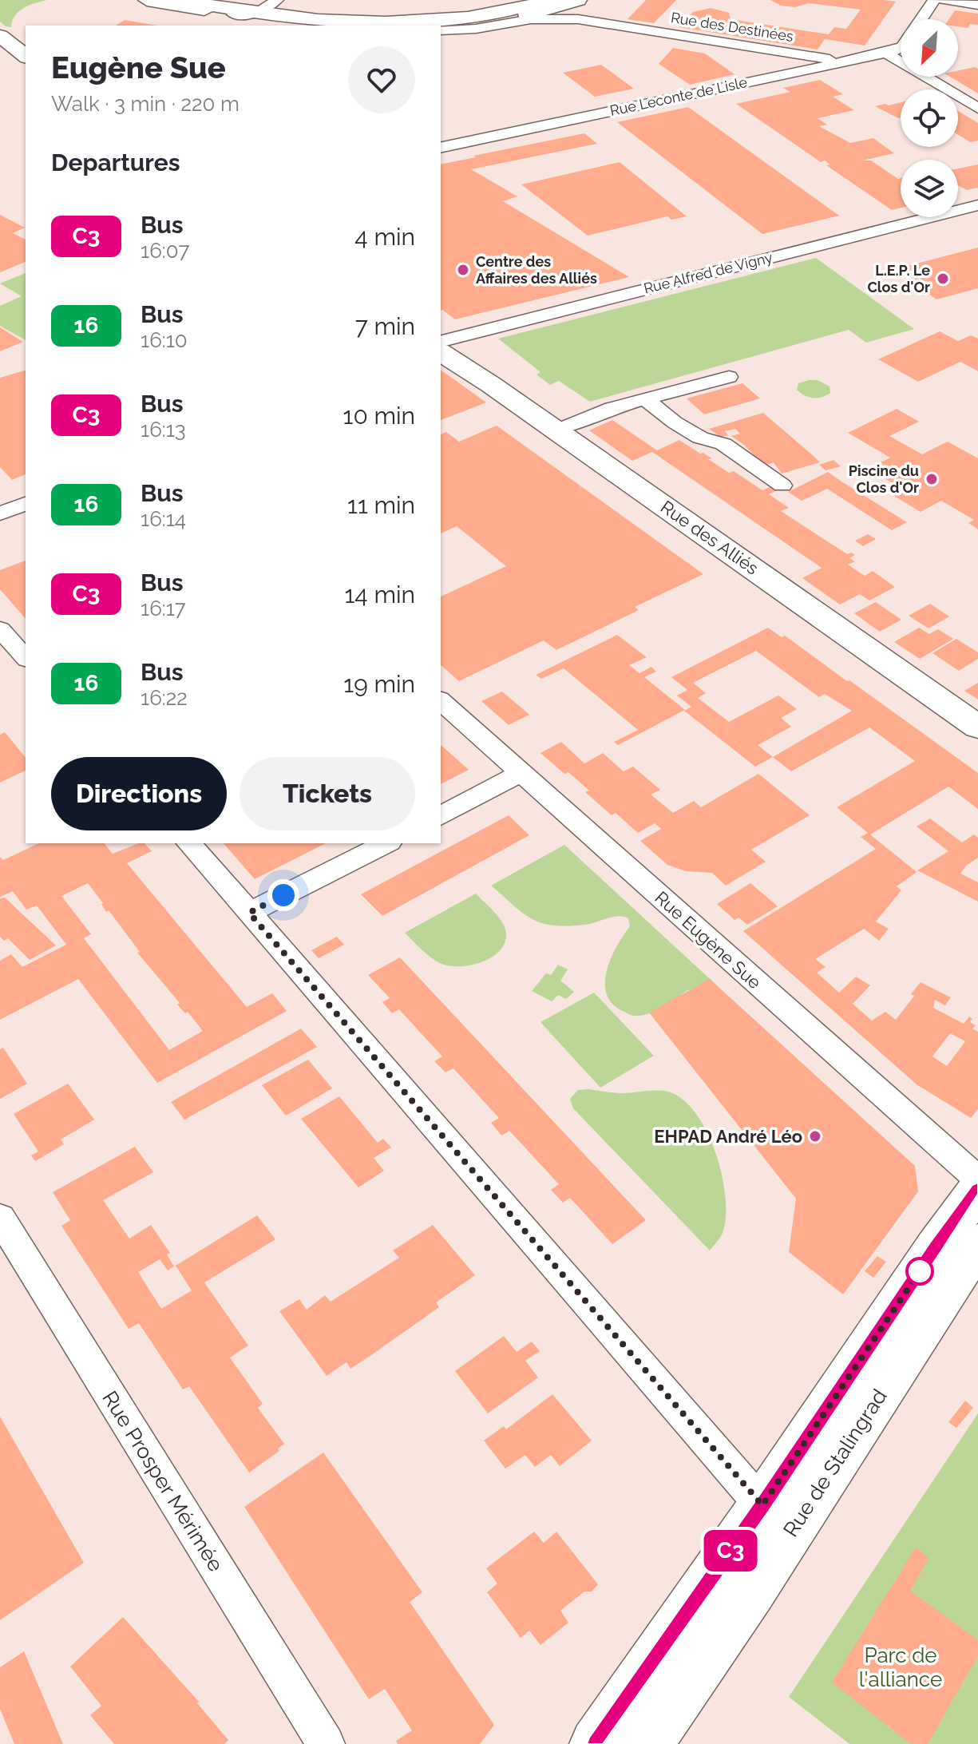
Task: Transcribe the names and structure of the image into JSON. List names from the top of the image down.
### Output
{
  "streets": {
    "main road": ["Rue des Alliés", "Rue de Stalingrad"],
    "street": [
      "Rue des Destinées",
      "Rue Leconte de Lisle",
      "Rue Alfred de Vigny",
      "Rue Eugène Sue",
      "Rue Prosper Mérimée"
    ]
  },
  "crossings": [
    ["Rue des Destinées", "Rue Leconte de Lisle"]
  ],
  "parks": ["Parc de l'alliance"],
  "places": [
    "Centre des Affaires des Alliés",
    "L.E.P. Le Clos d'Or",
    "Piscine du Clos d'Or",
    "EHPAD André Léo"
  ],
  "lines": ["bus line C3"],
  "north": "bottom left",
  "page": {
    "on_map": "C3",
    "heading": [
      ["Eugène Sue", "Walk · 3 min · 220 m"],
      "Departures"
    ],
    "list": [
      {
        "mark": "C3",
        "name": "Bus",
        "note": "16:07",
        "value": "4 min"
      },
      {
        "mark": "16",
        "name": "Bus",
        "note": "16:10",
        "value": "7 min"
      },
      {
        "mark": "C3",
        "name": "Bus",
        "note": "16:13",
        "value": "10 min"
      },
      {
        "mark": "16",
        "name": "Bus",
        "note": "16:14",
        "value": "11 min"
      },
      {
        "mark": "C3",
        "name": "Bus",
        "note": "16:17",
        "value": "14 min"
      },
      {
        "mark": "16",
        "name": "Bus",
        "note": "16:22",
        "value": "19 min"
      }
    ],
    "buttons": ["Directions", "Tickets"]
  }
}
